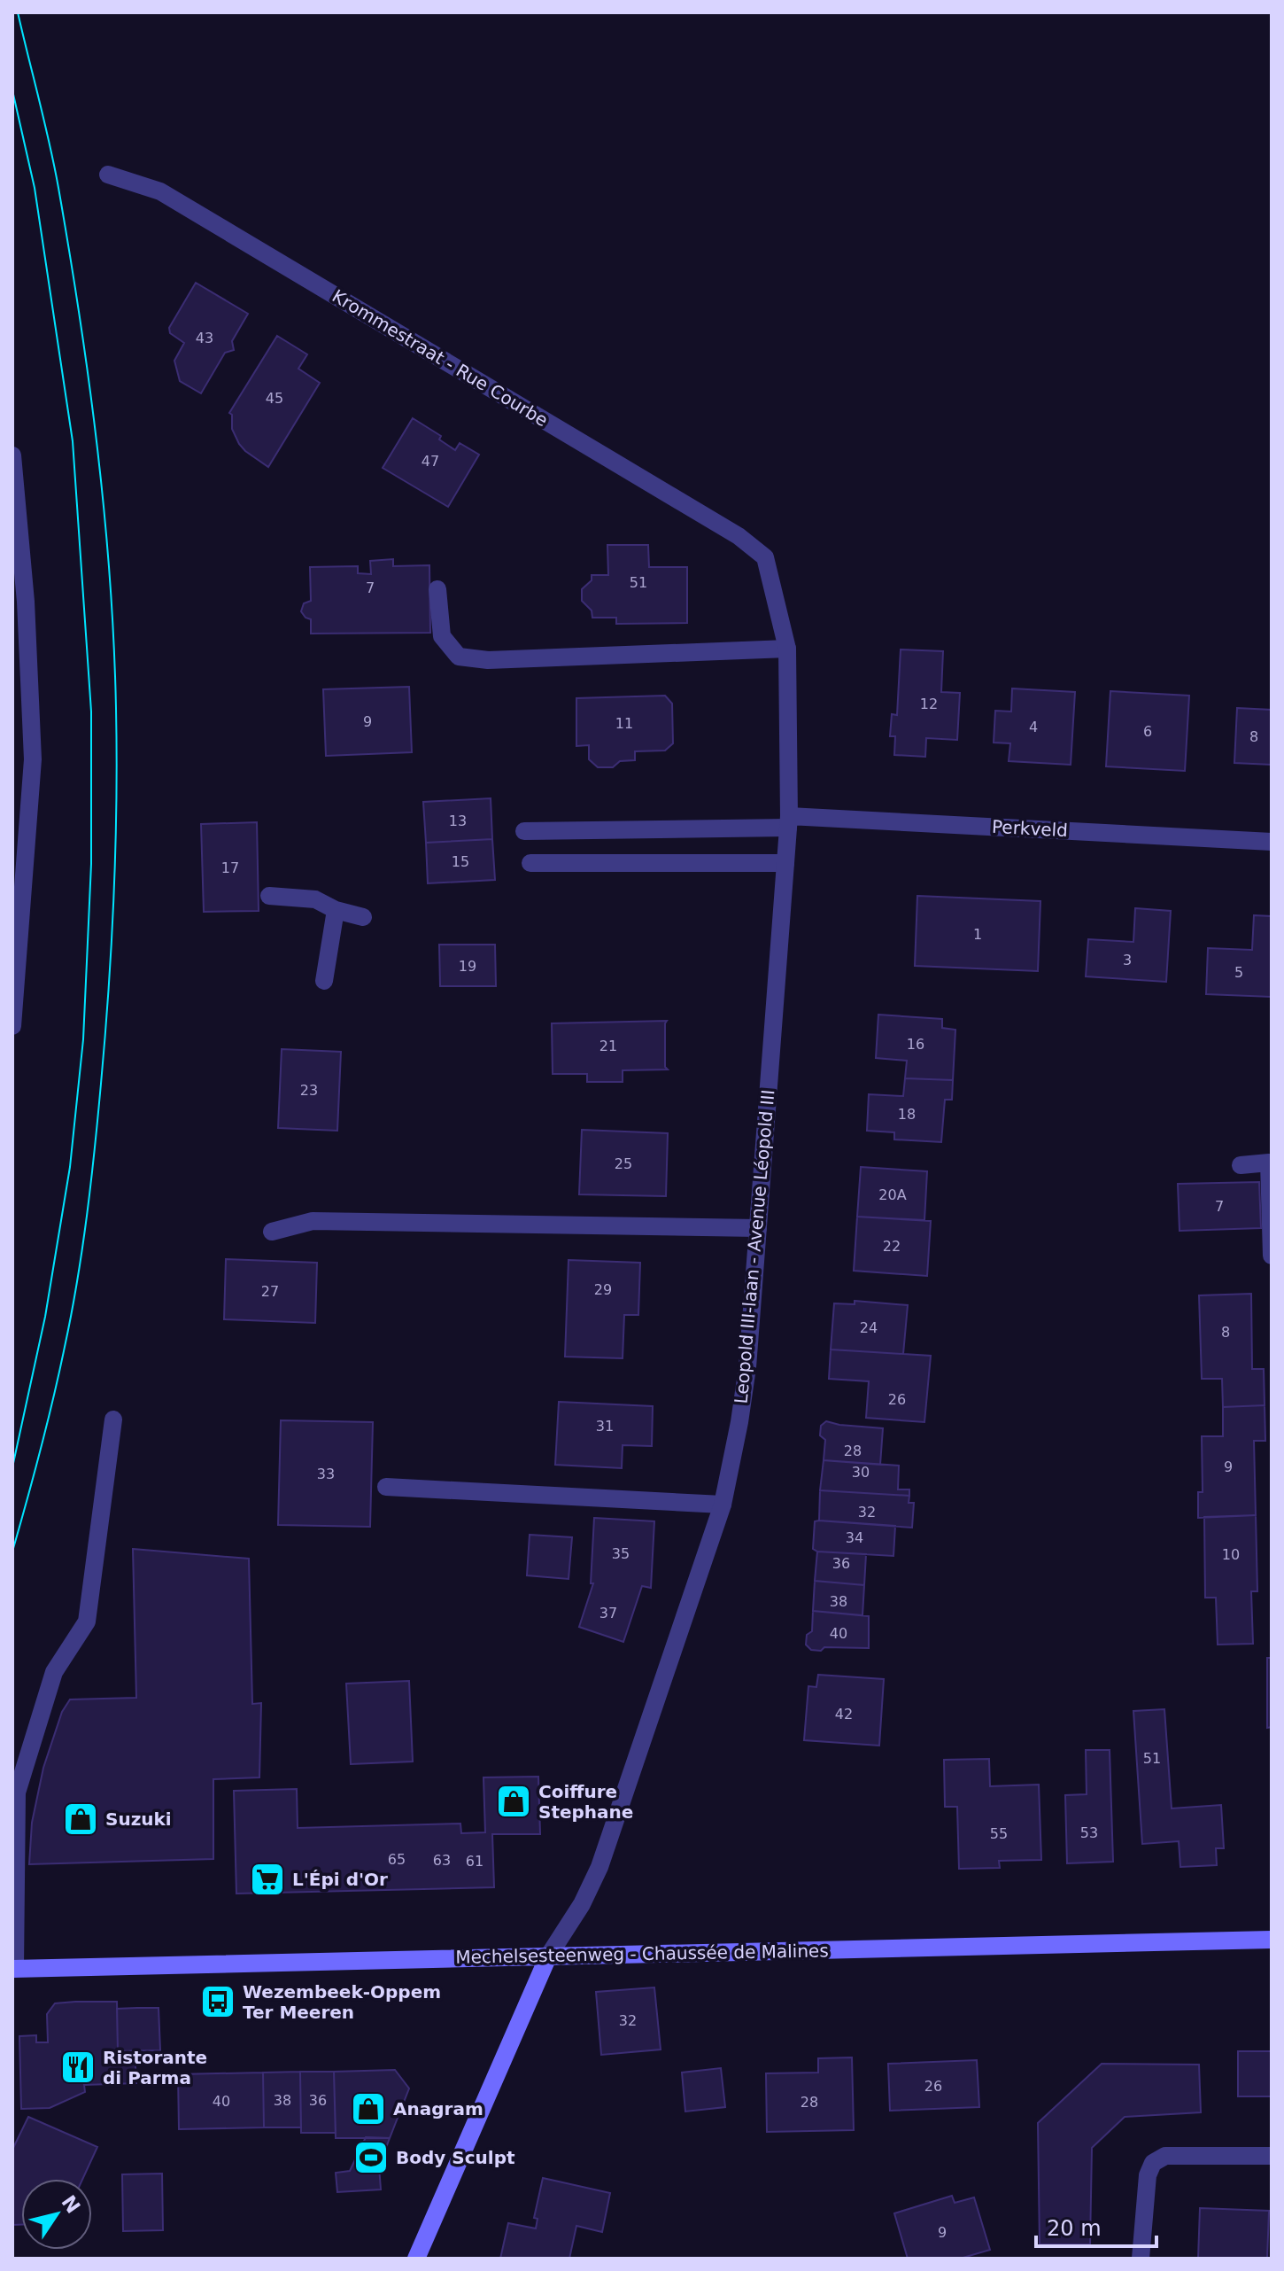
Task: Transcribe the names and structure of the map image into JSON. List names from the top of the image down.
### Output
{
  "streets": {
    "main road": ["Leopold III-laan - Avenue Léopold III", "Mechelsesteenweg - Chaussée de Malines"],
    "street": ["Krommestraat - Rue Courbe", "Perkveld"]
  },
  "crossings": [
    ["Krommestraat - Rue Courbe", "Leopold III-laan - Avenue Léopold III"],
    ["Perkveld", "Leopold III-laan - Avenue Léopold III"],
    ["Leopold III-laan - Avenue Léopold III", "Mechelsesteenweg - Chaussée de Malines"]
  ],
  "places": {
    "shop": ["Coiffure Stephane", "Suzuki", "Anagram"],
    "supermarket": ["L'Épi d'Or"],
    "bus stop": ["Wezembeek-Oppem Ter Meeren"],
    "restaurant": ["Ristorante di Parma"],
    "sports": ["Body Sculpt"]
  },
  "house_numbers": [
    "43",
    "45",
    "47",
    "51",
    "7",
    "12",
    "9",
    "11",
    "4",
    "6",
    "8",
    "13",
    "15",
    "17",
    "1",
    "3",
    "19",
    "5",
    "16",
    "21",
    "23",
    "18",
    "25",
    "20A",
    "7",
    "22",
    "29",
    "27",
    "24",
    "8",
    "26",
    "31",
    "28",
    "9",
    "30",
    "33",
    "32",
    "34",
    "35",
    "10",
    "36",
    "38",
    "37",
    "40",
    "42",
    "51",
    "53",
    "55",
    "65",
    "63",
    "61",
    "32",
    "26",
    "38",
    "36",
    "40",
    "28",
    "9"
  ],
  "scale_bar": "20 m",
  "north": "top right"
}
